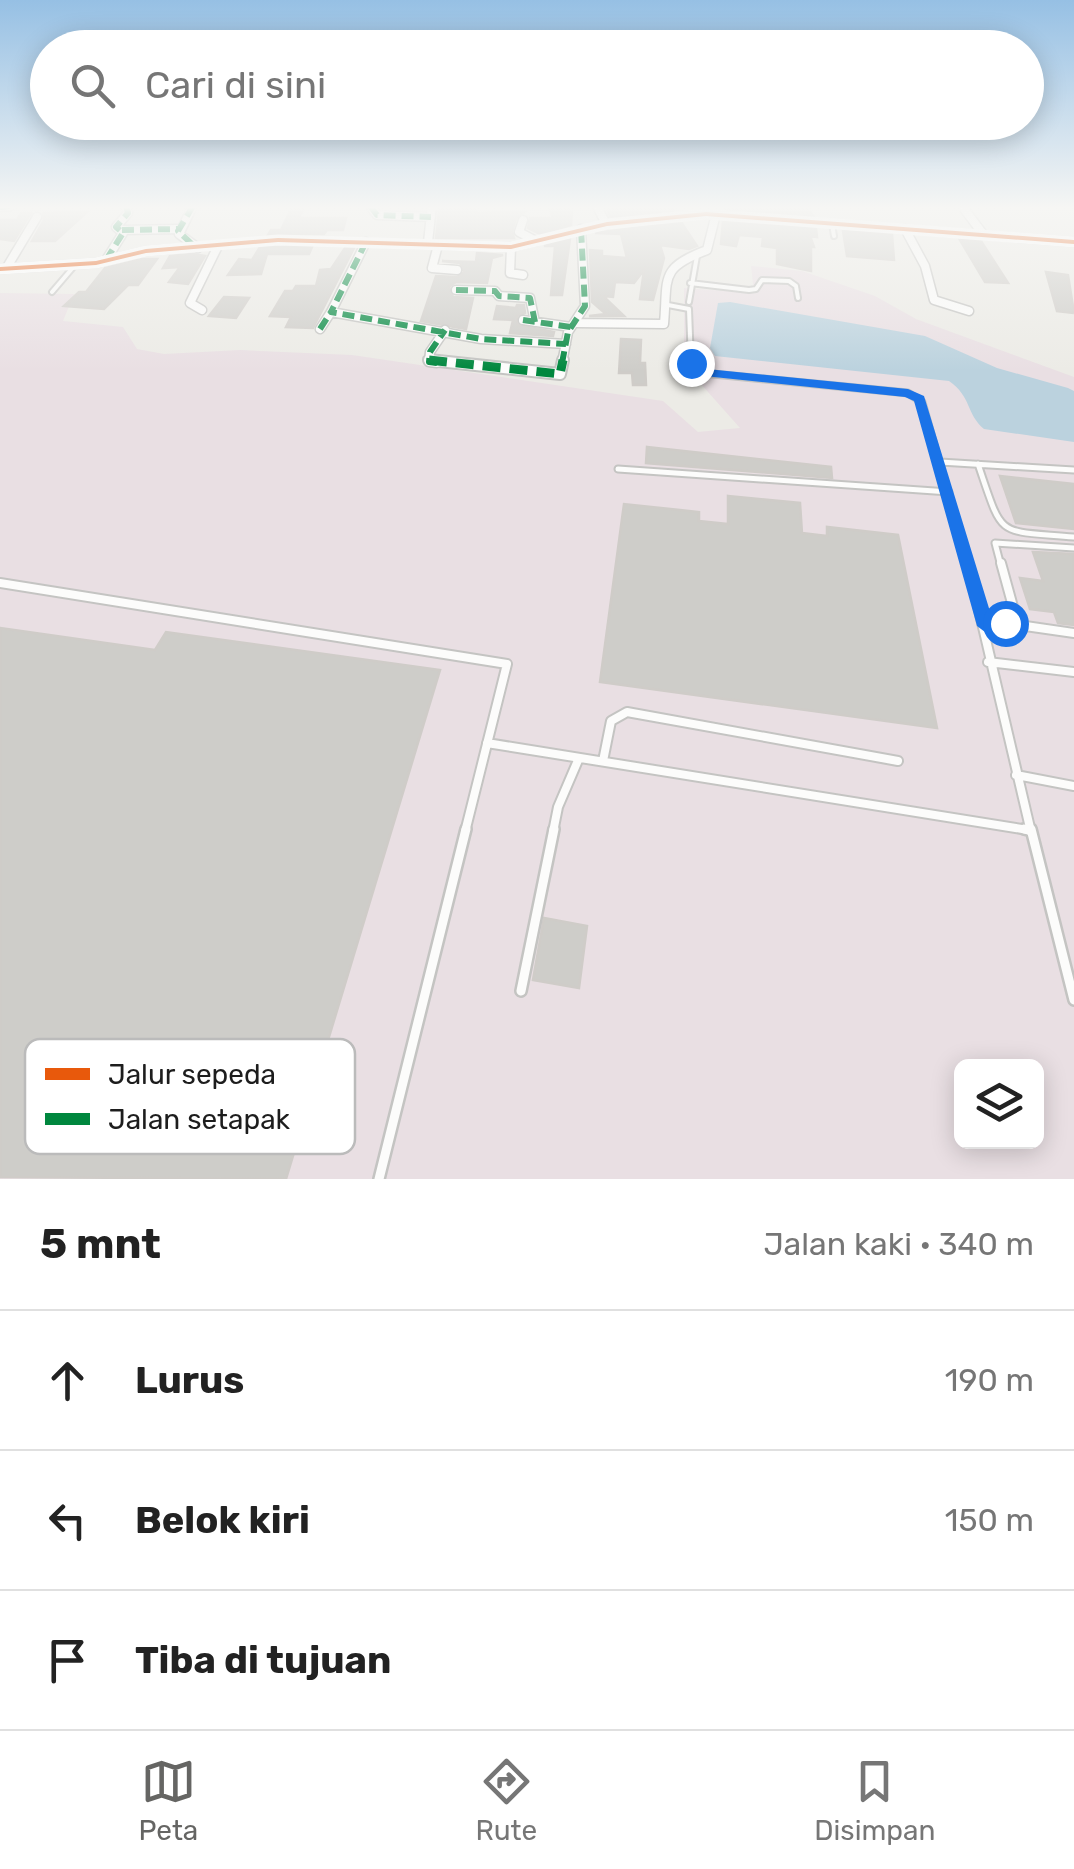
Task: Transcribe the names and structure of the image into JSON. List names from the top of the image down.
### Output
{
  "legend": ["Jalur sepeda", "Jalan setapak"],
  "page": {
    "search": "Cari di sini",
    "heading": ["5 mnt", "Jalan kaki · 340 m"],
    "list": [
      ["Lurus", "190 m"],
      ["Belok kiri", "150 m"],
      "Tiba di tujuan"
    ],
    "nav": ["Peta", "Rute", "Disimpan"]
  }
}
